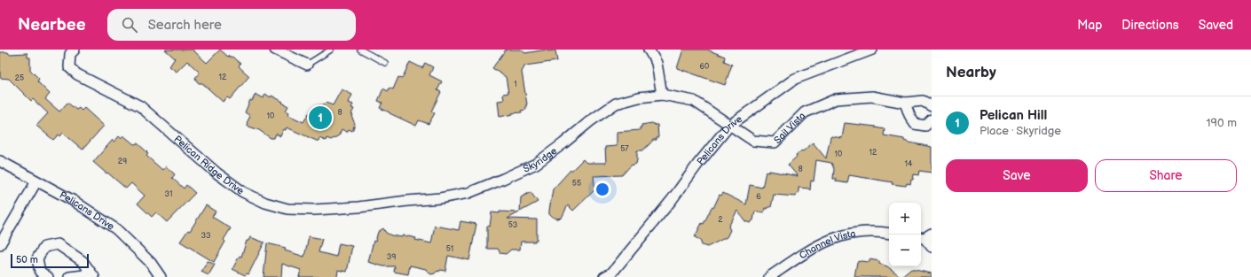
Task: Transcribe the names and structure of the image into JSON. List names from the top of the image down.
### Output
{
  "streets": {
    "street": [
      "Sail Vista",
      "Pelicans Drive",
      "Skyridge",
      "Pelican Ridge Drive",
      "Channel Vista"
    ]
  },
  "crossings": [
    ["Sail Vista", "Pelicans Drive"],
    ["Sail Vista", "Skyridge"],
    ["Skyridge", "Pelican Ridge Drive"]
  ],
  "house_numbers": [
    "60",
    "12",
    "25",
    "1",
    "8",
    "10",
    "57",
    "12",
    "10",
    "29",
    "14",
    "8",
    "55",
    "31",
    "6",
    "2",
    "53",
    "33",
    "51",
    "39"
  ],
  "scale_bar": "50 m",
  "page": {
    "header": "Nearbee",
    "search": "Search here",
    "nav": ["Map", "Directions", "Saved"],
    "heading": "Nearby",
    "list": [
      {
        "mark": "1",
        "name": "Pelican Hill",
        "note": "Place · Skyridge",
        "value": "190 m"
      }
    ],
    "pins": "1",
    "buttons": ["Save", "Share"],
    "map_buttons": ["+", "−"],
    "scale": "50 m"
  }
}
